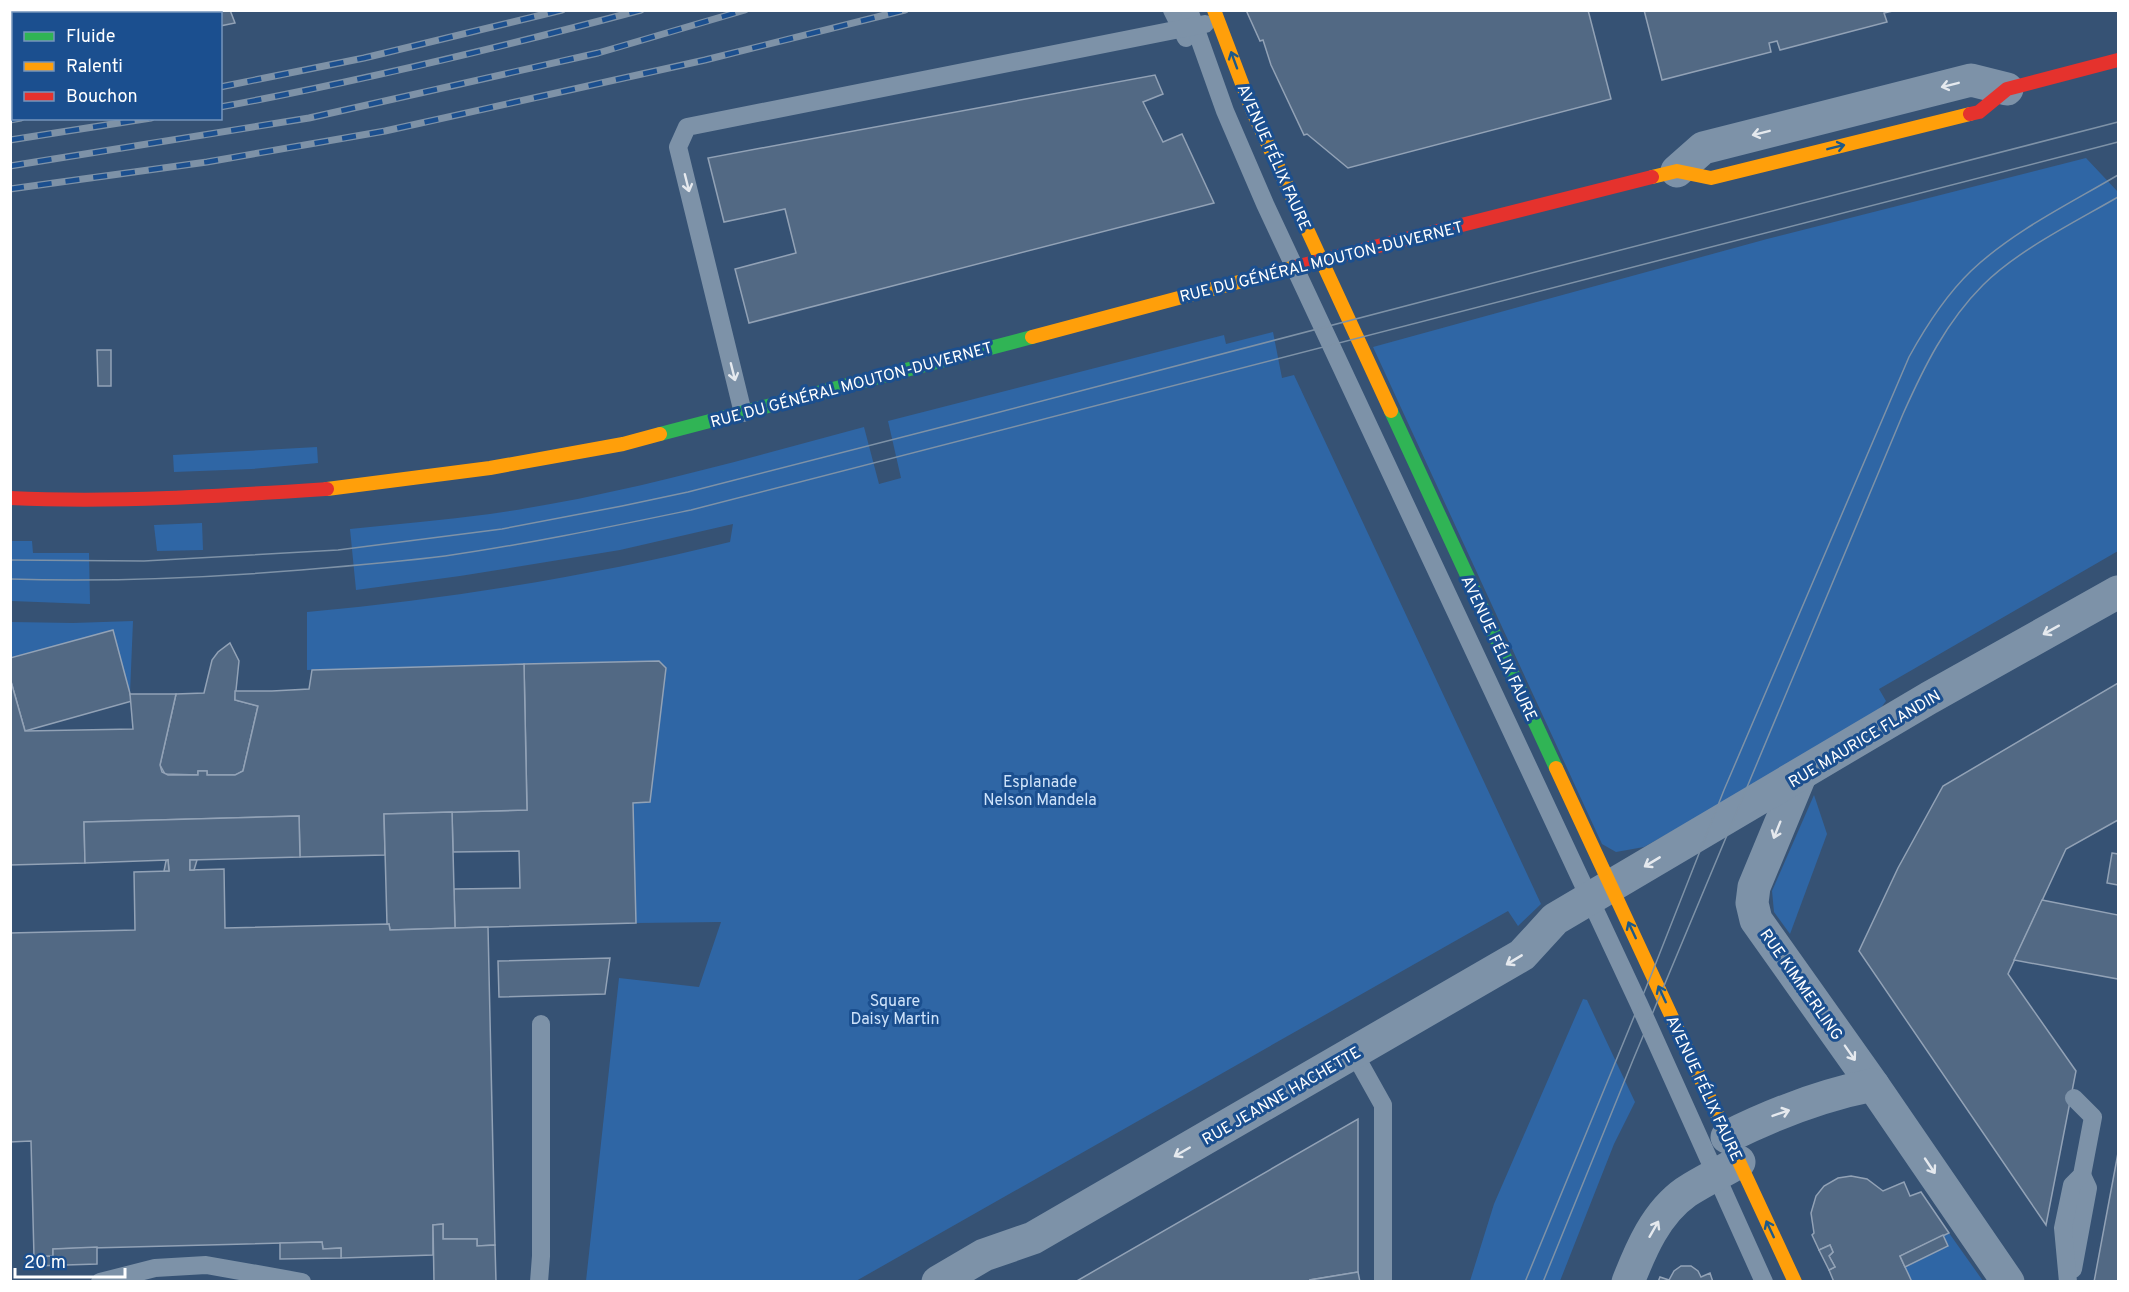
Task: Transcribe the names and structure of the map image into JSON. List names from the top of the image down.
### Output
{
  "streets": {
    "street": [
      "AVENUE FÉLIX FAURE",
      "RUE DU GÉNÉRAL MOUTON-DUVERNET",
      "RUE MAURICE FLANDIN",
      "RUE KIMMERLING",
      "RUE JEANNE HACHETTE"
    ]
  },
  "crossings": [
    ["AVENUE FÉLIX FAURE", "RUE DU GÉNÉRAL MOUTON-DUVERNET"],
    ["AVENUE FÉLIX FAURE", "RUE MAURICE FLANDIN"],
    ["AVENUE FÉLIX FAURE", "RUE JEANNE HACHETTE"],
    ["RUE MAURICE FLANDIN", "RUE KIMMERLING"],
    ["RUE MAURICE FLANDIN", "RUE JEANNE HACHETTE"]
  ],
  "one_way": ["RUE MAURICE FLANDIN", "RUE KIMMERLING", "RUE JEANNE HACHETTE"],
  "parks": ["Esplanade Nelson Mandela", "Square Daisy Martin"],
  "legend": ["Fluide", "Ralenti", "Bouchon"],
  "scale_bar": "20 m"
}
